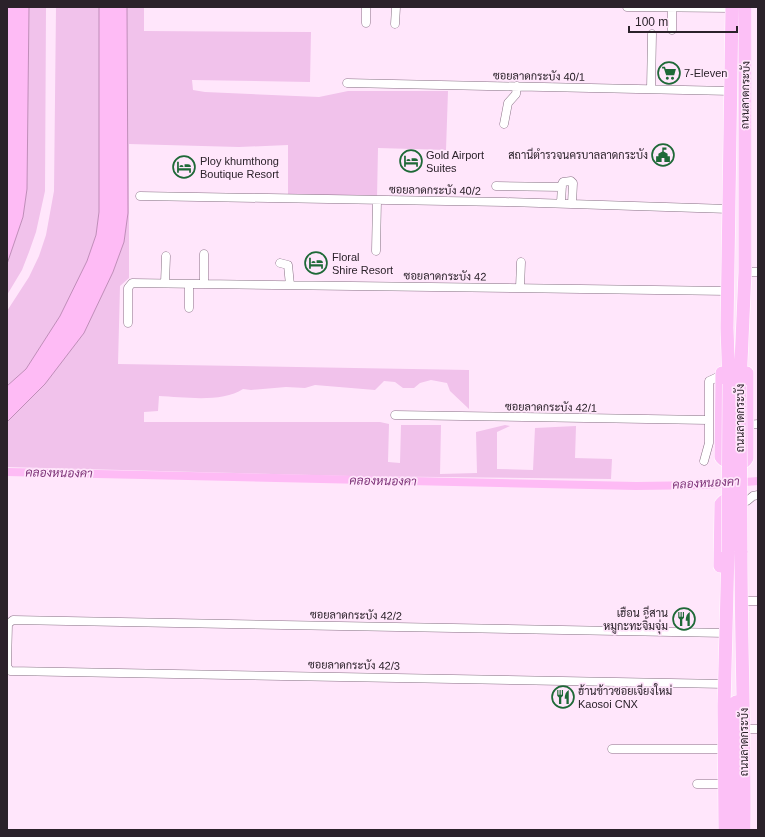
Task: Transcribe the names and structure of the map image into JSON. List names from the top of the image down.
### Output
{
  "streets": {
    "main road": ["ถนนลาดกระบัง"],
    "street": [
      "ซอยลาดกระบัง 40/1",
      "ซอยลาดกระบัง 40/2",
      "ซอยลาดกระบัง 42",
      "ซอยลาดกระบัง 42/1",
      "ซอยลาดกระบัง 42/2",
      "ซอยลาดกระบัง 42/3"
    ]
  },
  "crossings": [
    ["ซอยลาดกระบัง 40/1", "ถนนลาดกระบัง"],
    ["ถนนลาดกระบัง", "ซอยลาดกระบัง 40/2"],
    ["ถนนลาดกระบัง", "ซอยลาดกระบัง 42"],
    ["ถนนลาดกระบัง", "ซอยลาดกระบัง 42/2"],
    ["ถนนลาดกระบัง", "ซอยลาดกระบัง 42/3"],
    ["ซอยลาดกระบัง 42/2", "ซอยลาดกระบัง 42/3"]
  ],
  "water": ["คลองหนองคา"],
  "places": {
    "supermarket": ["7-Eleven"],
    "public building": ["สถานีตำรวจนครบาลลาดกระบัง"],
    "hotel": ["Gold Airport Suites", "Ploy khumthong Boutique Resort", "Floral Shire Resort"],
    "restaurant": ["เฮือน อีสาน หมูกะทะจิ้มจุ่ม", "ฮ้านข้าวซอยเจียงใหม่ Kaosoi CNX"]
  },
  "scale_bar": "100 m"
}
